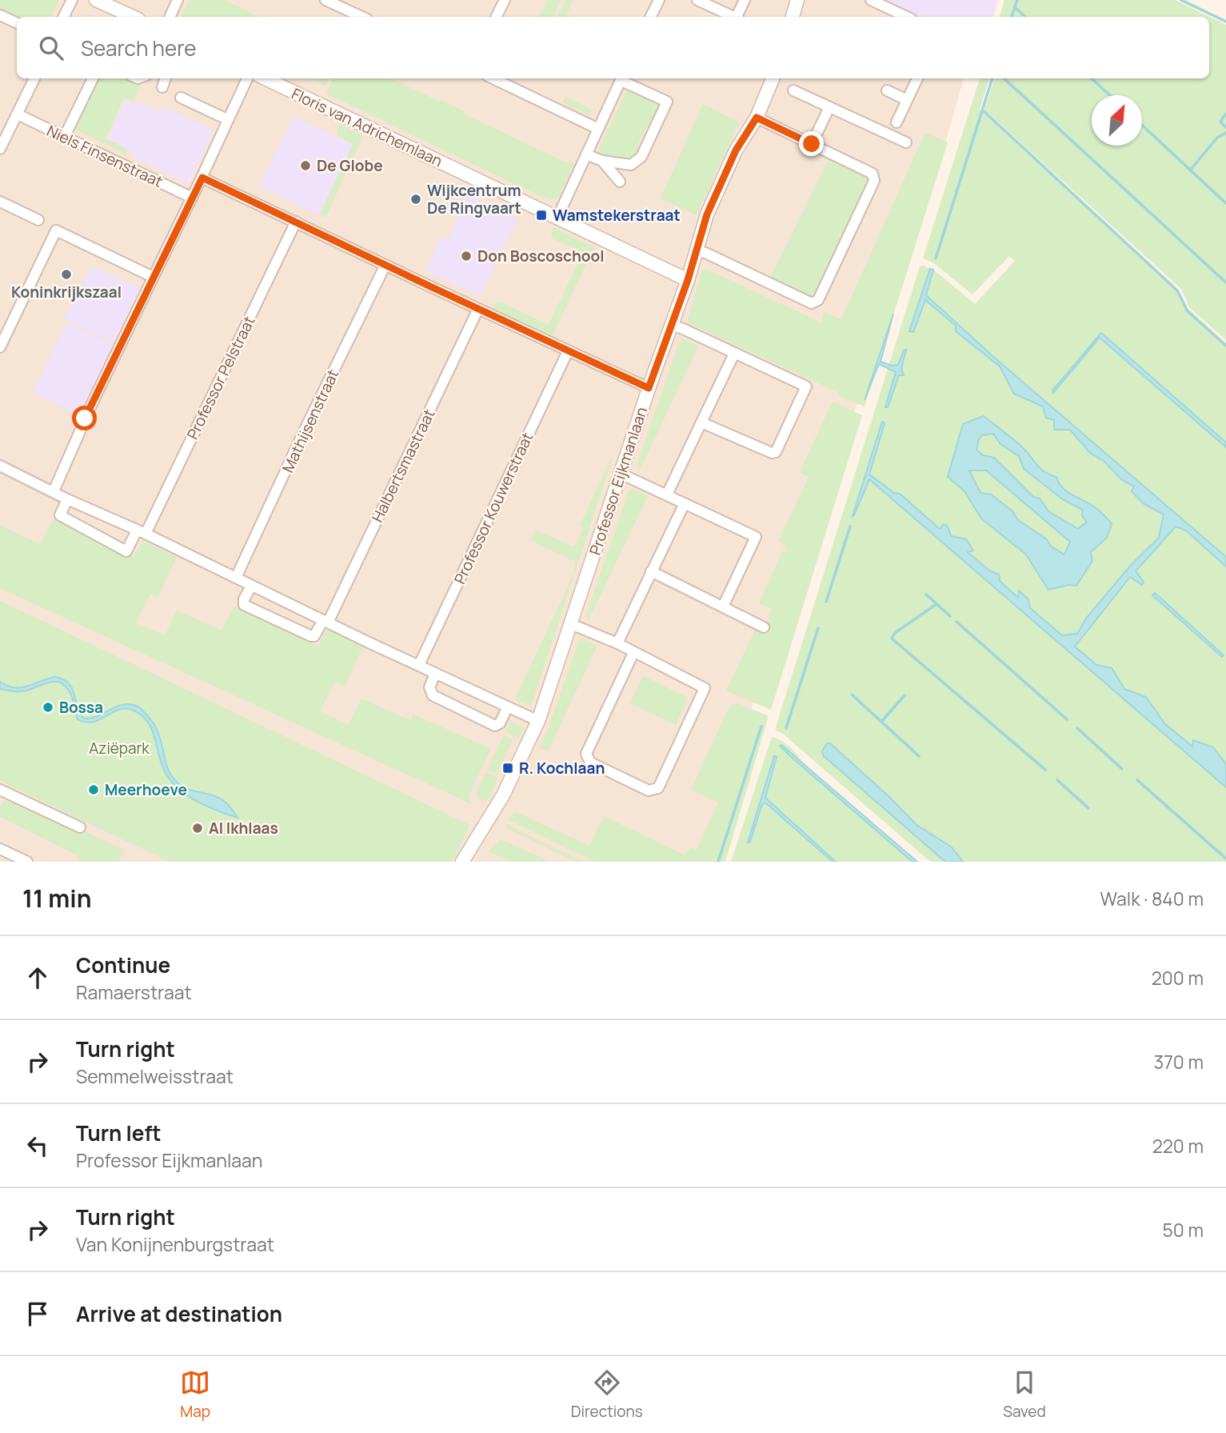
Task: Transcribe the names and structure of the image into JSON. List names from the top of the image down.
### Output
{
  "streets": {
    "street": [
      "Floris van Adrichemlaan",
      "Niels Finsenstraat",
      "Professor Pelstraat",
      "Mathijsenstraat",
      "Halbertsmastraat",
      "Professor Eijkmanlaan",
      "Professor Kouwerstraat"
    ]
  },
  "crossings": [
    ["Floris van Adrichemlaan", "Professor Eijkmanlaan"]
  ],
  "parks": ["Aziëpark"],
  "places": {
    "other": [
      "De Globe",
      "Wijkcentrum De Ringvaart",
      "Don Boscoschool",
      "Koninkrijkszaal",
      "Bossa",
      "Meerhoeve",
      "Al Ikhlaas"
    ],
    "transit": ["Wamstekerstraat", "R. Kochlaan"]
  },
  "north": "top right",
  "page": {
    "search": "Search here",
    "heading": ["11 min", "Walk · 840 m"],
    "list": [
      ["Continue", "Ramaerstraat", "200 m"],
      ["Turn right", "Semmelweisstraat", "370 m"],
      ["Turn left", "Professor Eijkmanlaan", "220 m"],
      ["Turn right", "Van Konijnenburgstraat", "50 m"],
      "Arrive at destination"
    ],
    "nav": ["Map", "Directions", "Saved"]
  }
}
